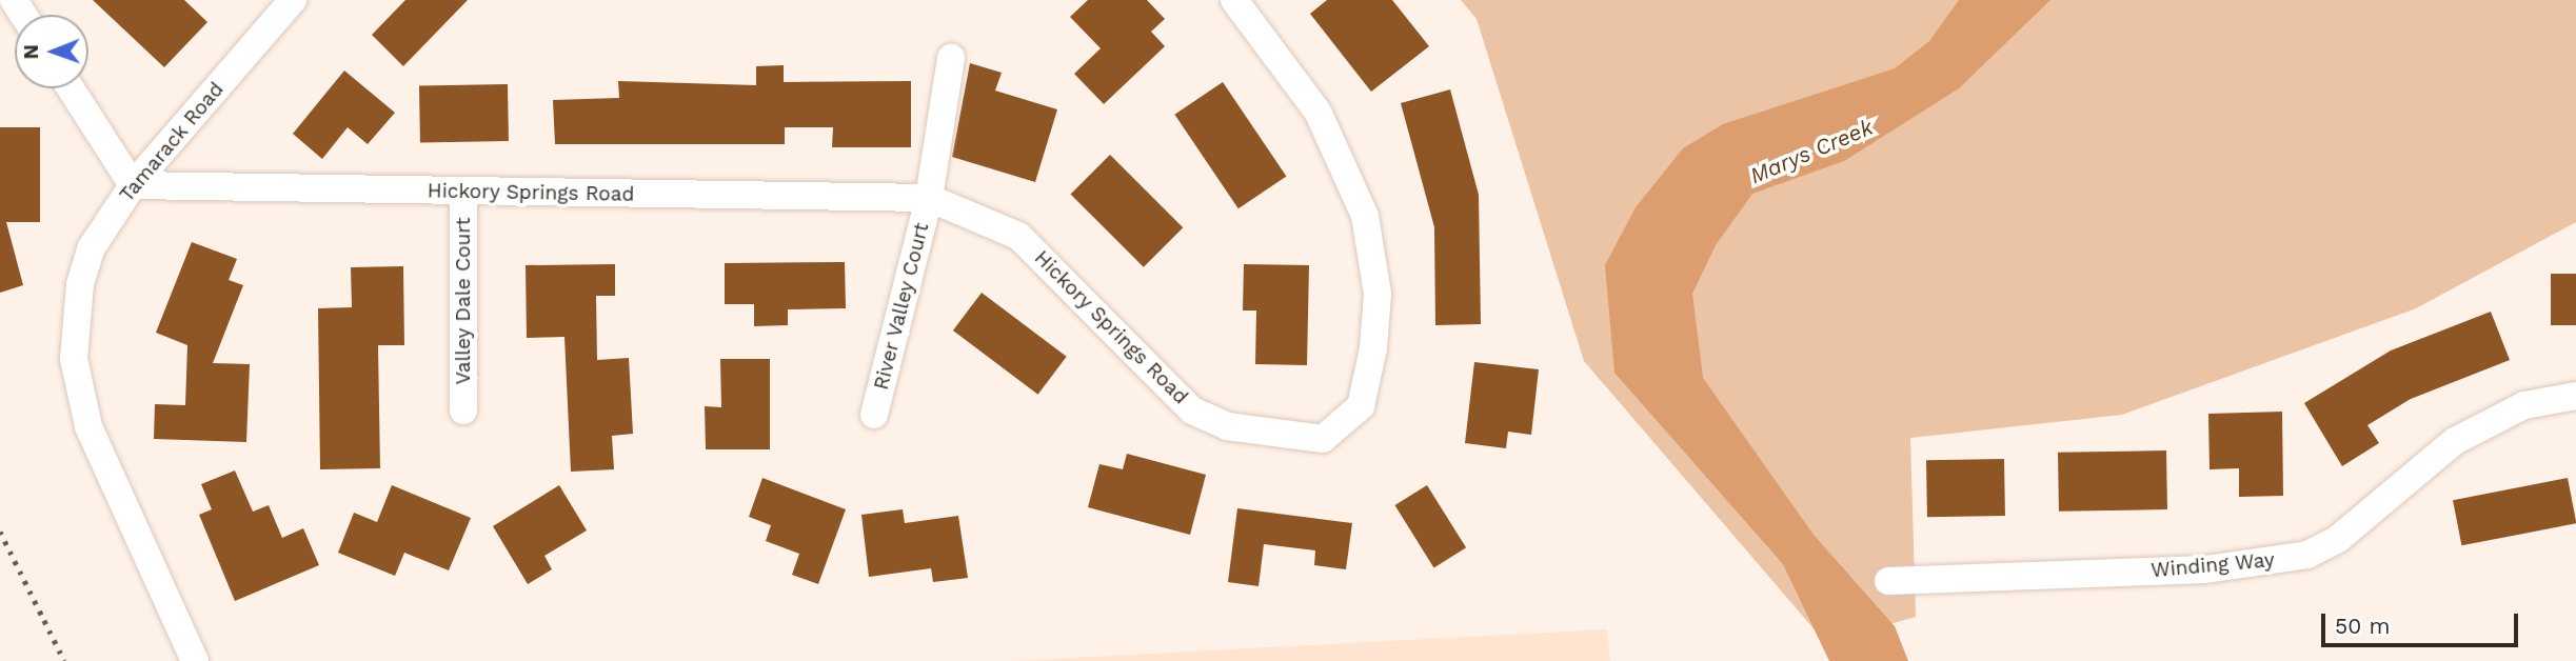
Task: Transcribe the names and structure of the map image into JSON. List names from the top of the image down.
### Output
{
  "streets": {
    "street": [
      "Tamarack Road",
      "Hickory Springs Road",
      "Valley Dale Court",
      "River Valley Court",
      "Winding Way"
    ]
  },
  "crossings": [
    ["Tamarack Road", "Hickory Springs Road"],
    ["Hickory Springs Road", "Valley Dale Court"],
    ["Hickory Springs Road", "River Valley Court"]
  ],
  "water": ["Marys Creek"],
  "scale_bar": "50 m",
  "north": "left"
}
